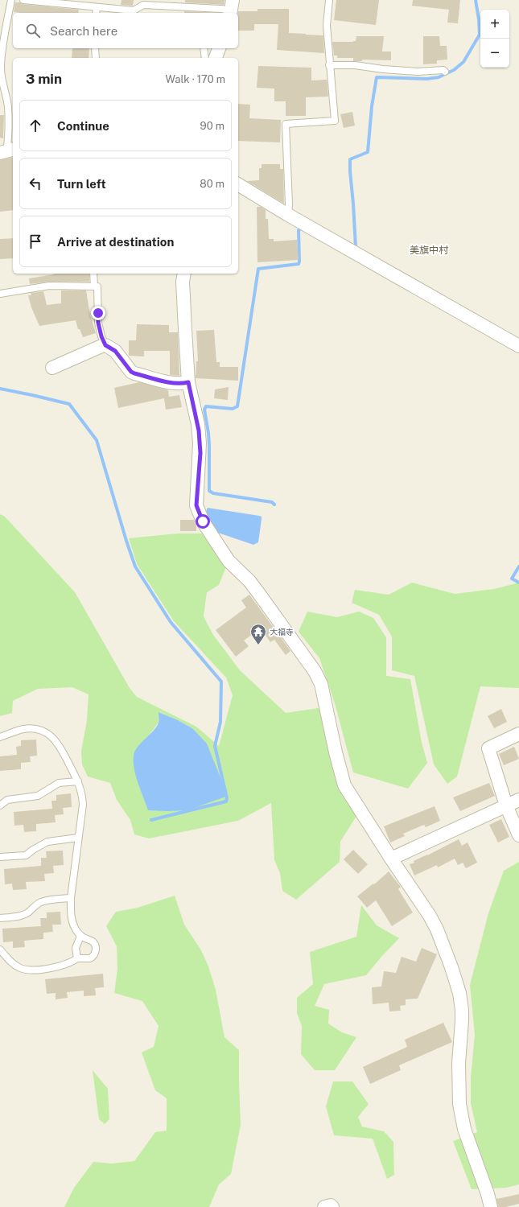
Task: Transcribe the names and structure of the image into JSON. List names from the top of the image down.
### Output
{
  "districts": ["美旗中村"],
  "places": {
    "temple": ["大福寺"]
  },
  "page": {
    "map_buttons": ["+", "−"],
    "search": "Search here",
    "heading": ["3 min", "Walk · 170 m"],
    "list": [
      ["Continue", "90 m"],
      ["Turn left", "80 m"],
      "Arrive at destination"
    ]
  }
}
